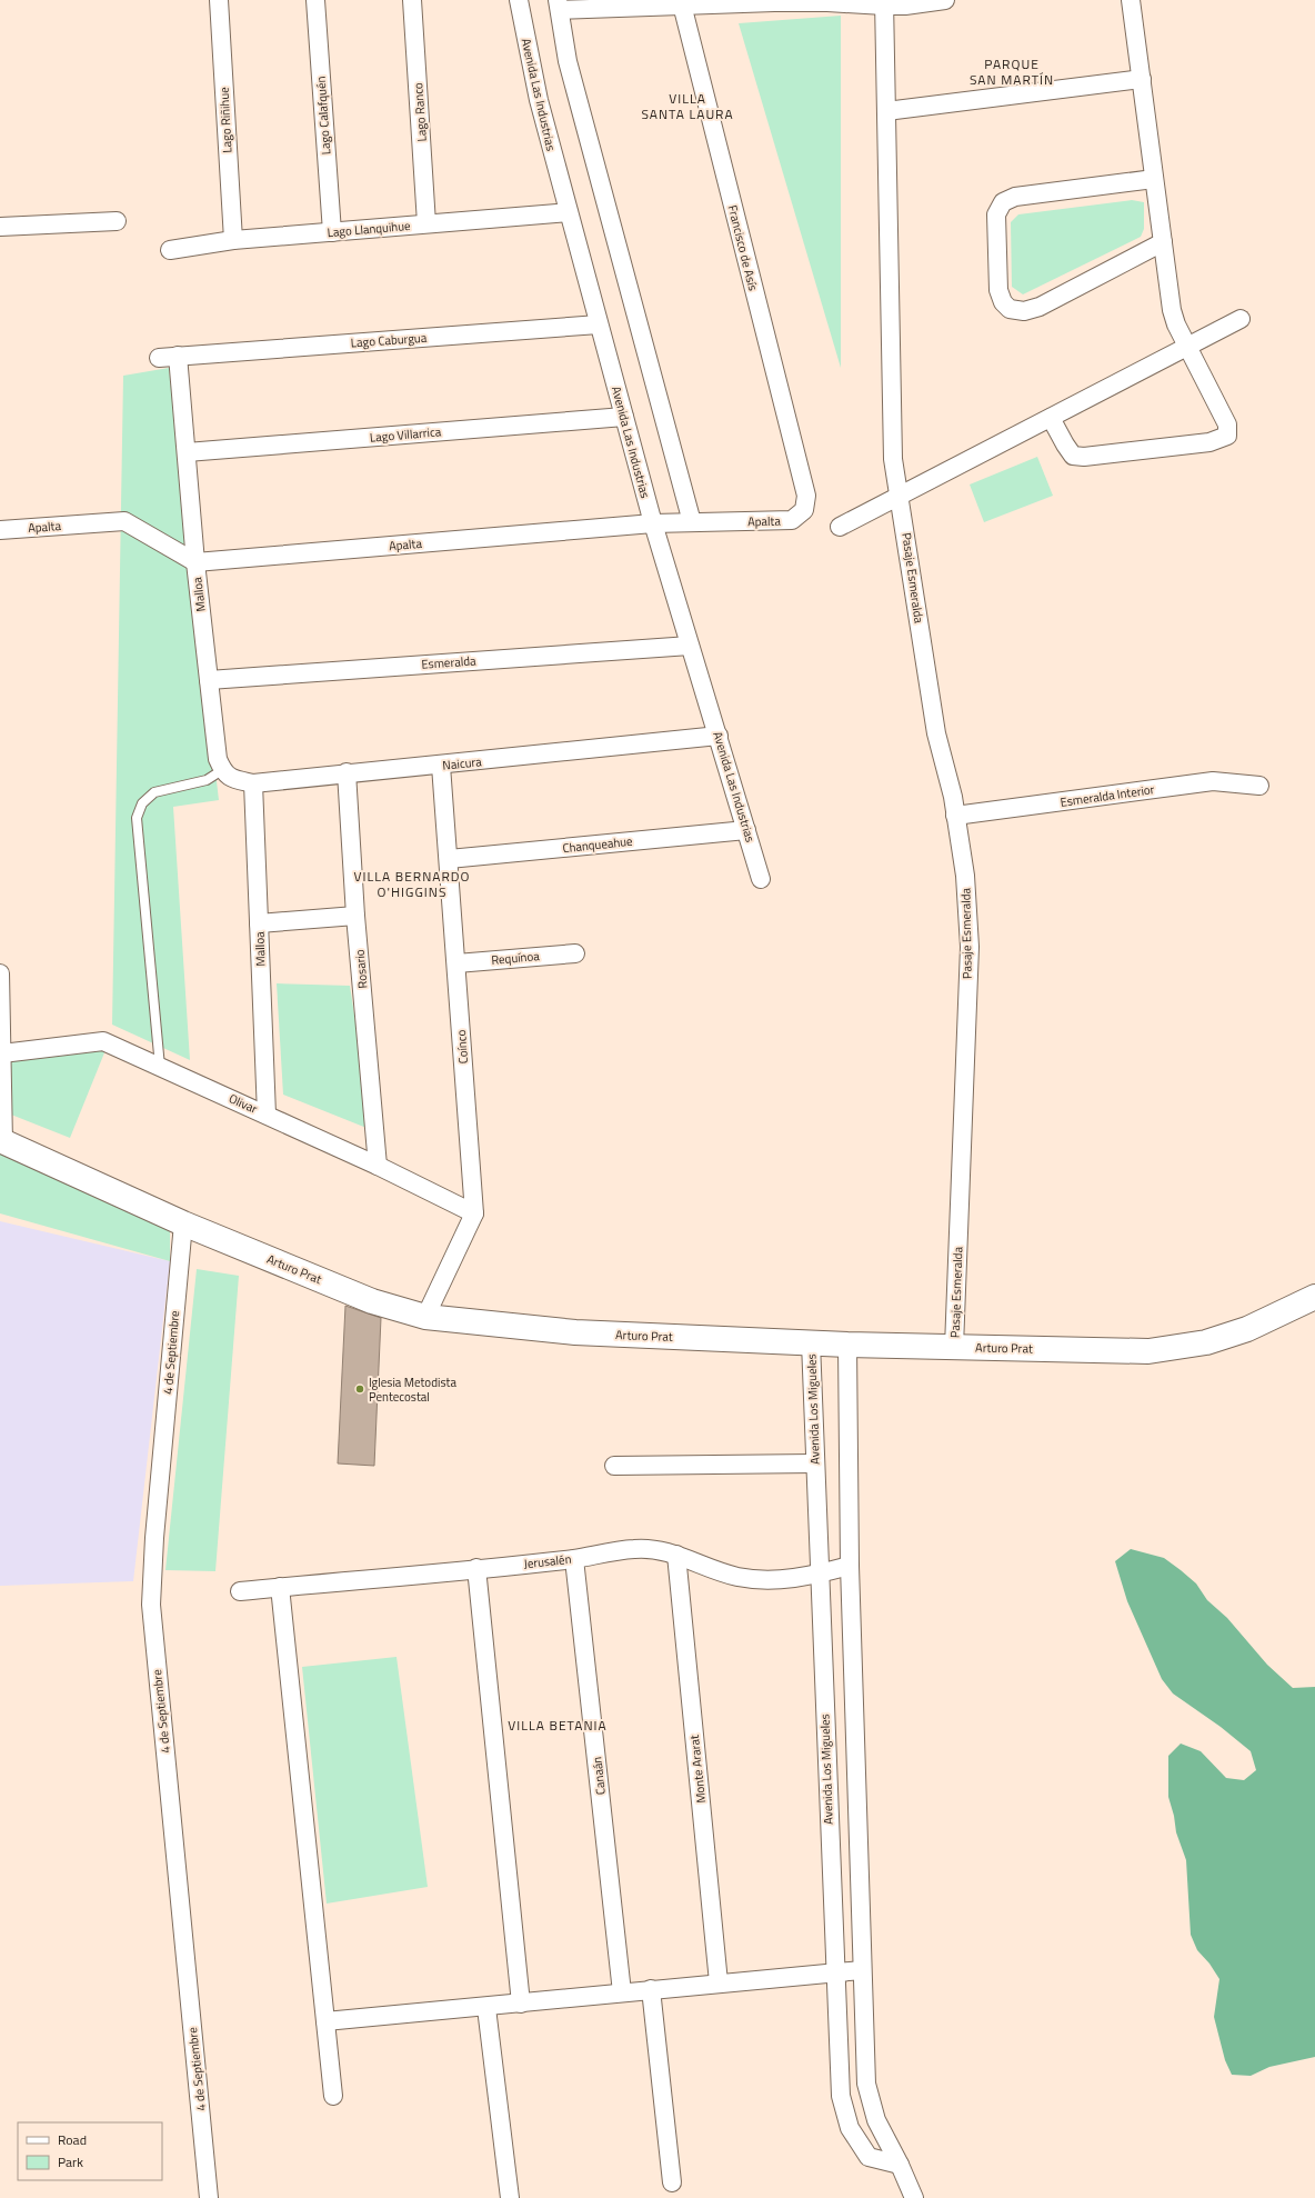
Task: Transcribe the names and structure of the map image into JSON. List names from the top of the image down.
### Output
{
  "streets": {
    "main road": ["Arturo Prat"],
    "street": [
      "Avenida Las Industrias",
      "Lago Ranco",
      "Lago Calafquén",
      "Lago Riñihue",
      "Lago Llanquihue",
      "Francisco de Asís",
      "Lago Caburgua",
      "Lago Villarrica",
      "Apalta",
      "Pasaje Esmeralda",
      "Malloa",
      "Esmeralda",
      "Naicura",
      "Esmeralda Interior",
      "Chanqueahue",
      "Requínoa",
      "Rosario",
      "Coínco",
      "Olivar",
      "4 de Septiembre",
      "Avenida Los Migueles",
      "Jerusalén",
      "Monte Ararat",
      "Canaán"
    ]
  },
  "crossings": [
    ["Avenida Las Industrias", "Lago Llanquihue"],
    ["Avenida Las Industrias", "Lago Caburgua"],
    ["Avenida Las Industrias", "Lago Villarrica"],
    ["Avenida Las Industrias", "Apalta"],
    ["Avenida Las Industrias", "Esmeralda"],
    ["Avenida Las Industrias", "Naicura"],
    ["Avenida Las Industrias", "Chanqueahue"],
    ["Lago Ranco", "Lago Llanquihue"],
    ["Lago Calafquén", "Lago Llanquihue"],
    ["Lago Riñihue", "Lago Llanquihue"],
    ["Francisco de Asís", "Apalta"],
    ["Apalta", "Malloa"],
    ["Pasaje Esmeralda", "Esmeralda Interior"],
    ["Pasaje Esmeralda", "Arturo Prat"],
    ["Malloa", "Esmeralda"],
    ["Malloa", "Naicura"],
    ["Malloa", "Olivar"],
    ["Naicura", "Rosario"],
    ["Naicura", "Coínco"],
    ["Chanqueahue", "Coínco"],
    ["Requínoa", "Coínco"],
    ["Rosario", "Olivar"],
    ["Coínco", "Olivar"],
    ["Arturo Prat", "4 de Septiembre"],
    ["Arturo Prat", "Avenida Los Migueles"],
    ["Avenida Los Migueles", "Jerusalén"],
    ["Jerusalén", "Monte Ararat"],
    ["Jerusalén", "Canaán"]
  ],
  "districts": [
    "PARQUE SAN MARTÍN",
    "VILLA SANTA LAURA",
    "VILLA BERNARDO O'HIGGINS",
    "VILLA BETANIA"
  ],
  "places": ["Iglesia Metodista Pentecostal"],
  "legend": ["Road", "Park"]
}
